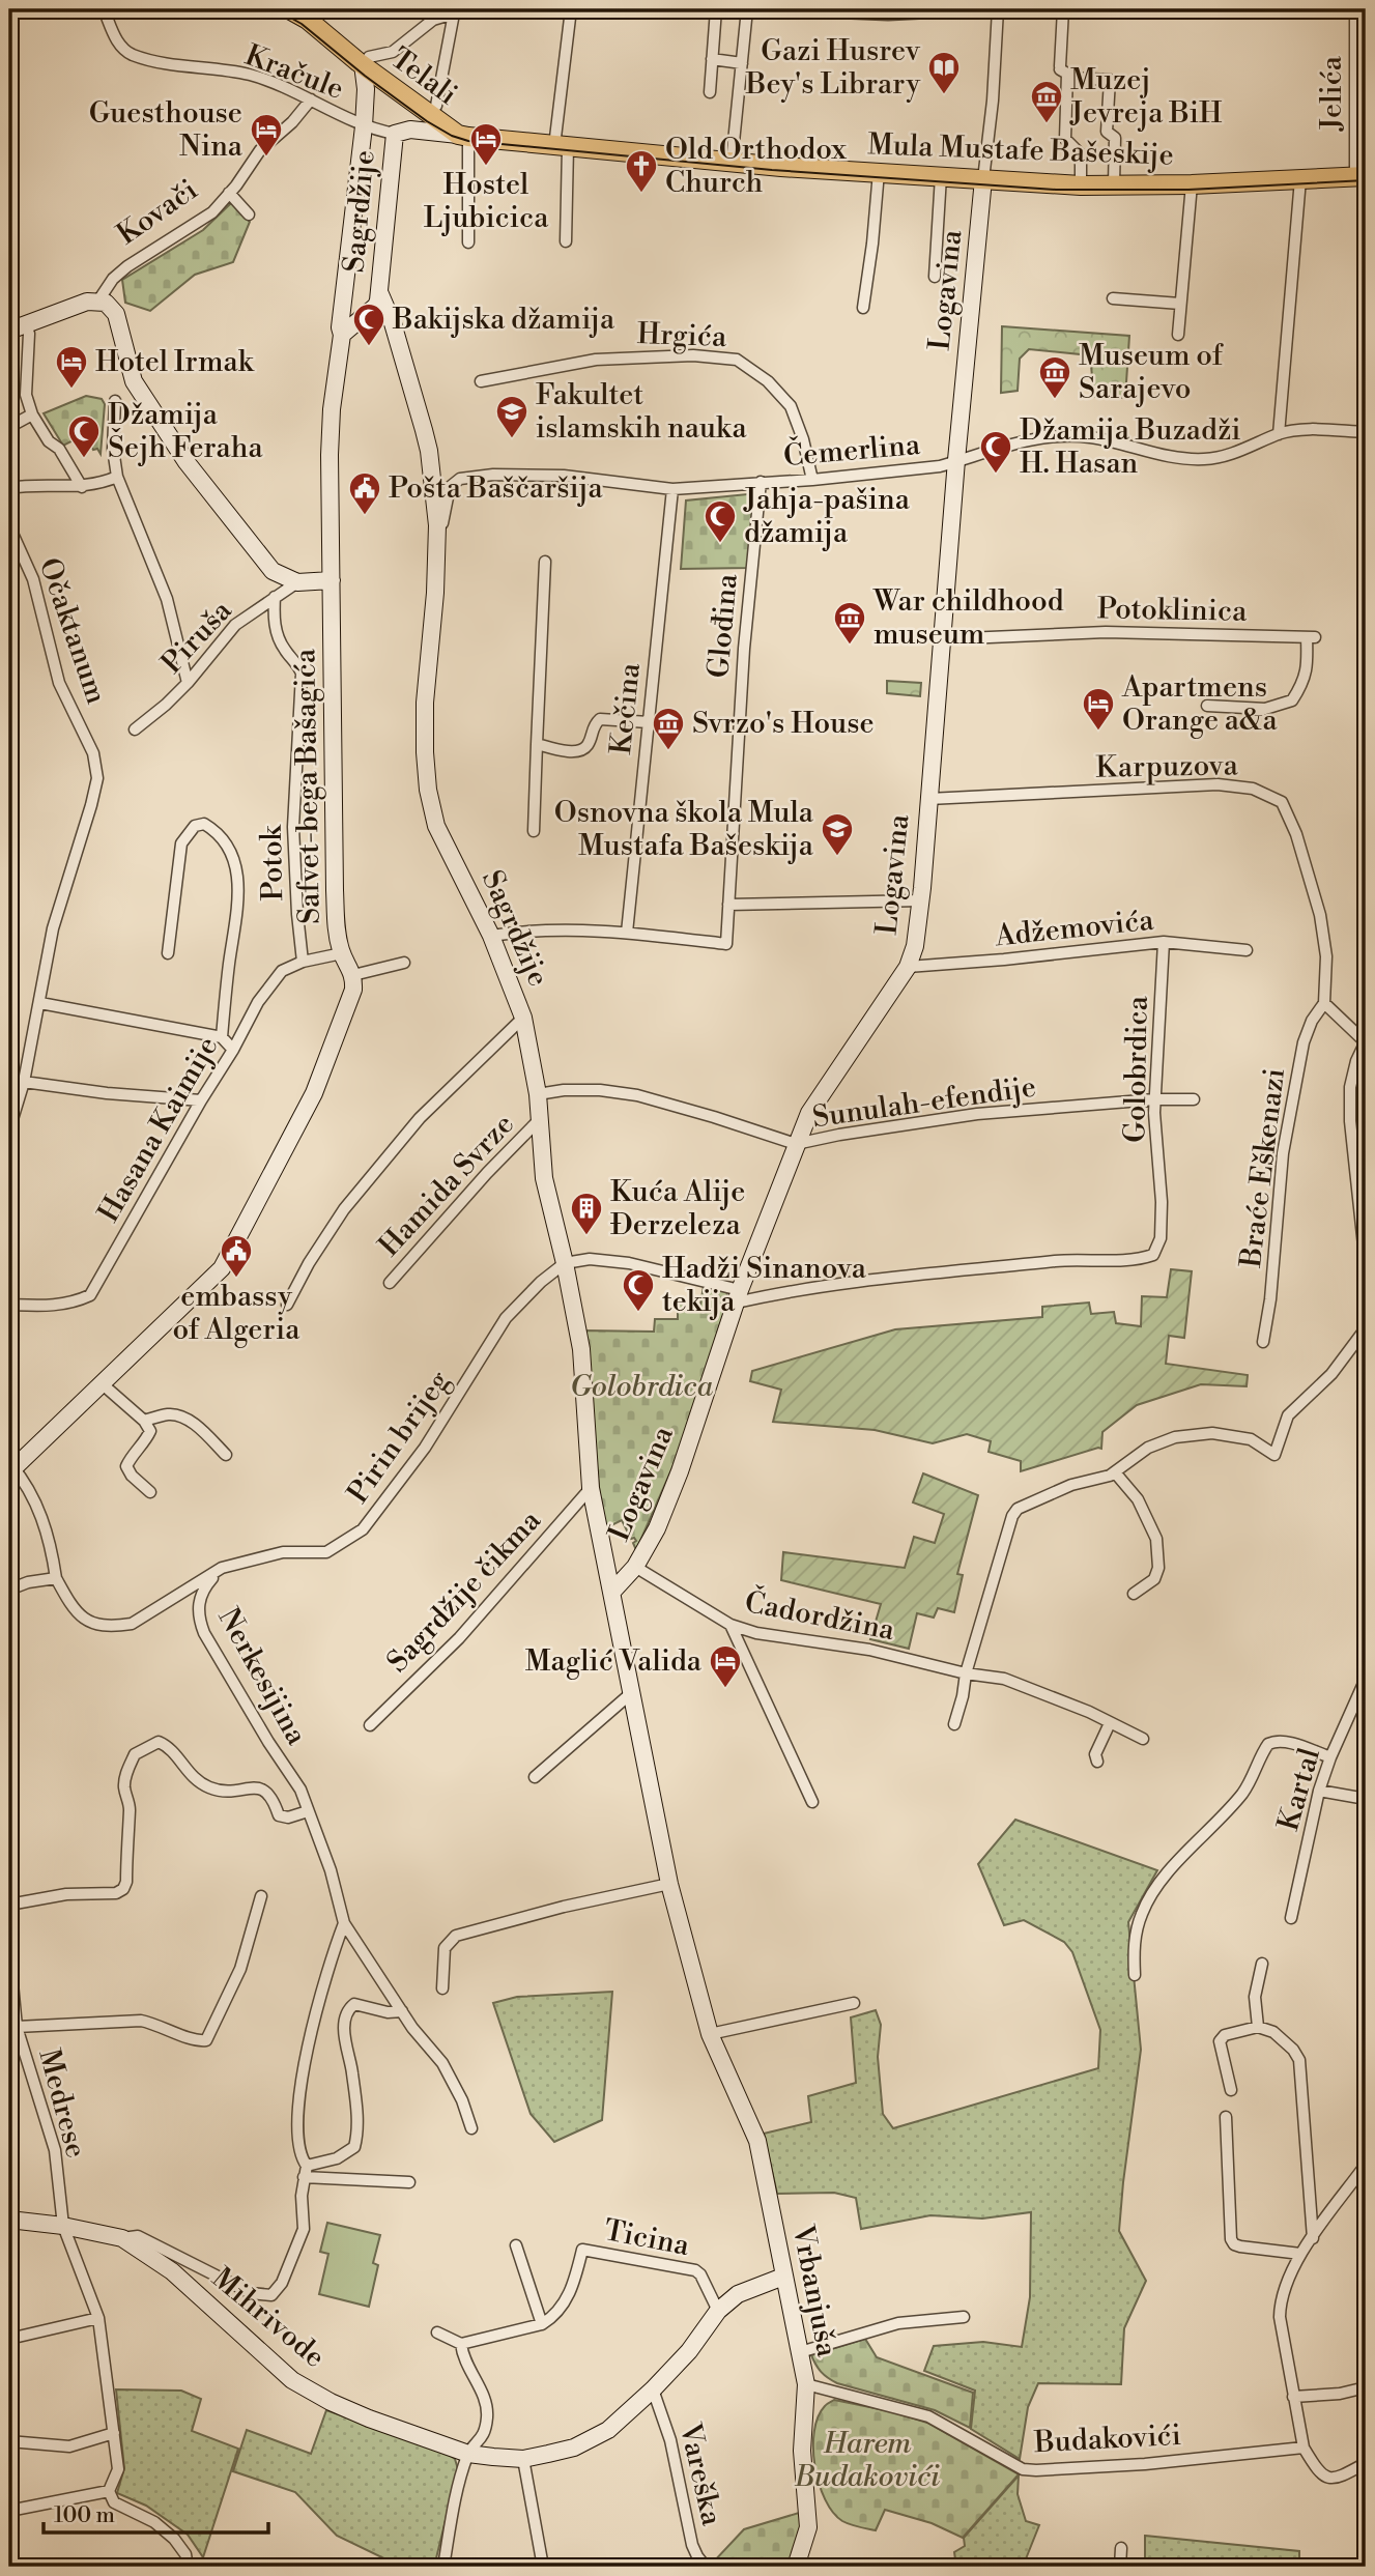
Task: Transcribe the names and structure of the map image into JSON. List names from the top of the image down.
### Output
{
  "streets": {
    "main road": ["Telali", "Mula Mustafe Bašeskije"],
    "street": [
      "Kračule",
      "Jelića",
      "Sagrdžije",
      "Kovači",
      "Logavina",
      "Hrgića",
      "Čemerlina",
      "Potoklinica",
      "Glođina",
      "Očaktanum",
      "Piruša",
      "Kečina",
      "Karpuzova",
      "Safvet-bega Bašagića",
      "Potok",
      "Adžemovića",
      "Golobrdica",
      "Sunulah-efendije",
      "Hasana Kaimije",
      "Braće Eškenazi",
      "Hamida Svrze",
      "Pirin brijeg",
      "Sagrdžije čikma",
      "Čadordžina",
      "Nerkesijina",
      "Kartal",
      "Medrese",
      "Ticina",
      "Vrbanjuša",
      "Mihrivode",
      "Budakovići",
      "Vareška"
    ]
  },
  "crossings": [
    ["Kračule", "Sagrdžije"],
    ["Kračule", "Kovači"],
    ["Kračule", "Safvet-bega Bašagića"],
    ["Telali", "Mula Mustafe Bašeskije"],
    ["Telali", "Sagrdžije"],
    ["Telali", "Safvet-bega Bašagića"],
    ["Jelića", "Mula Mustafe Bašeskije"],
    ["Mula Mustafe Bašeskije", "Sagrdžije"],
    ["Mula Mustafe Bašeskije", "Logavina"],
    ["Sagrdžije", "Logavina"],
    ["Sagrdžije", "Čemerlina"],
    ["Sagrdžije", "Safvet-bega Bašagića"],
    ["Sagrdžije", "Sunulah-efendije"],
    ["Sagrdžije", "Hamida Svrze"],
    ["Sagrdžije", "Pirin brijeg"],
    ["Sagrdžije", "Sagrdžije čikma"],
    ["Sagrdžije", "Vrbanjuša"],
    ["Logavina", "Čemerlina"],
    ["Logavina", "Potoklinica"],
    ["Logavina", "Karpuzova"],
    ["Logavina", "Adžemovića"],
    ["Logavina", "Golobrdica"],
    ["Logavina", "Sunulah-efendije"],
    ["Logavina", "Čadordžina"],
    ["Logavina", "Vrbanjuša"],
    ["Hrgića", "Čemerlina"],
    ["Čemerlina", "Glođina"],
    ["Čemerlina", "Kečina"],
    ["Glođina", "Kečina"],
    ["Piruša", "Potok"],
    ["Karpuzova", "Braće Eškenazi"],
    ["Safvet-bega Bašagića", "Hasana Kaimije"],
    ["Potok", "Hasana Kaimije"],
    ["Adžemovića", "Golobrdica"],
    ["Golobrdica", "Sunulah-efendije"],
    ["Pirin brijeg", "Nerkesijina"],
    ["Medrese", "Mihrivode"],
    ["Ticina", "Mihrivode"],
    ["Vrbanjuša", "Mihrivode"],
    ["Vrbanjuša", "Budakovići"],
    ["Mihrivode", "Vareška"]
  ],
  "parks": ["Golobrdica", "Harem Budakovići"],
  "places": {
    "library": ["Gazi Husrev Bey's Library"],
    "museum": [
      "Muzej Jevreja BiH",
      "Museum of Sarajevo",
      "War childhood museum",
      "Svrzo's House"
    ],
    "hotel": [
      "Guesthouse Nina",
      "Hostel Ljubicica",
      "Hotel Irmak",
      "Apartmens Orange a&a",
      "Maglić Valida"
    ],
    "church": ["Old Orthodox Church"],
    "mosque": [
      "Bakijska džamija",
      "Džamija Šejh Feraha",
      "Džamija Buzadži H. Hasan",
      "Jahja-pašina džamija",
      "Hadži Sinanova tekija"
    ],
    "school or university": ["Fakultet islamskih nauka", "Osnovna škola Mula Mustafa Bašeskija"],
    "public building": ["Pošta Baščaršija", "embassy of Algeria"],
    "building": ["Kuća Alije Đerzeleza"]
  },
  "scale_bar": "100 m"
}
